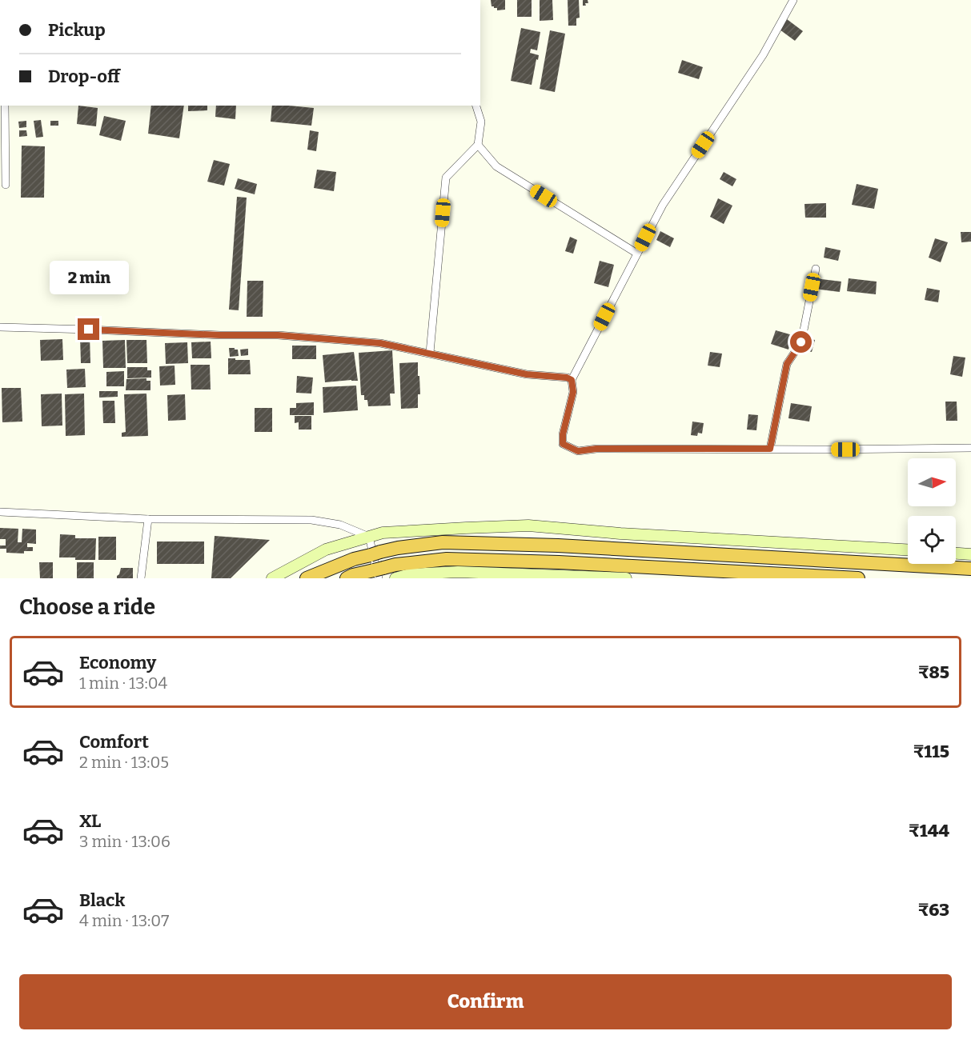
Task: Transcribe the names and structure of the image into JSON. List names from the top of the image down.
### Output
{
  "north": "right",
  "page": {
    "banner": ["Pickup", "Drop-off"],
    "bubble": "2 min",
    "heading": "Choose a ride",
    "list": [
      {
        "name": "Economy",
        "note": "1 min · 13:04",
        "value": "₹85"
      },
      {
        "name": "Comfort",
        "note": "2 min · 13:05",
        "value": "₹115"
      },
      {
        "name": "XL",
        "note": "3 min · 13:06",
        "value": "₹144"
      },
      {
        "name": "Black",
        "note": "4 min · 13:07",
        "value": "₹63"
      }
    ],
    "buttons": "Confirm"
  }
}
